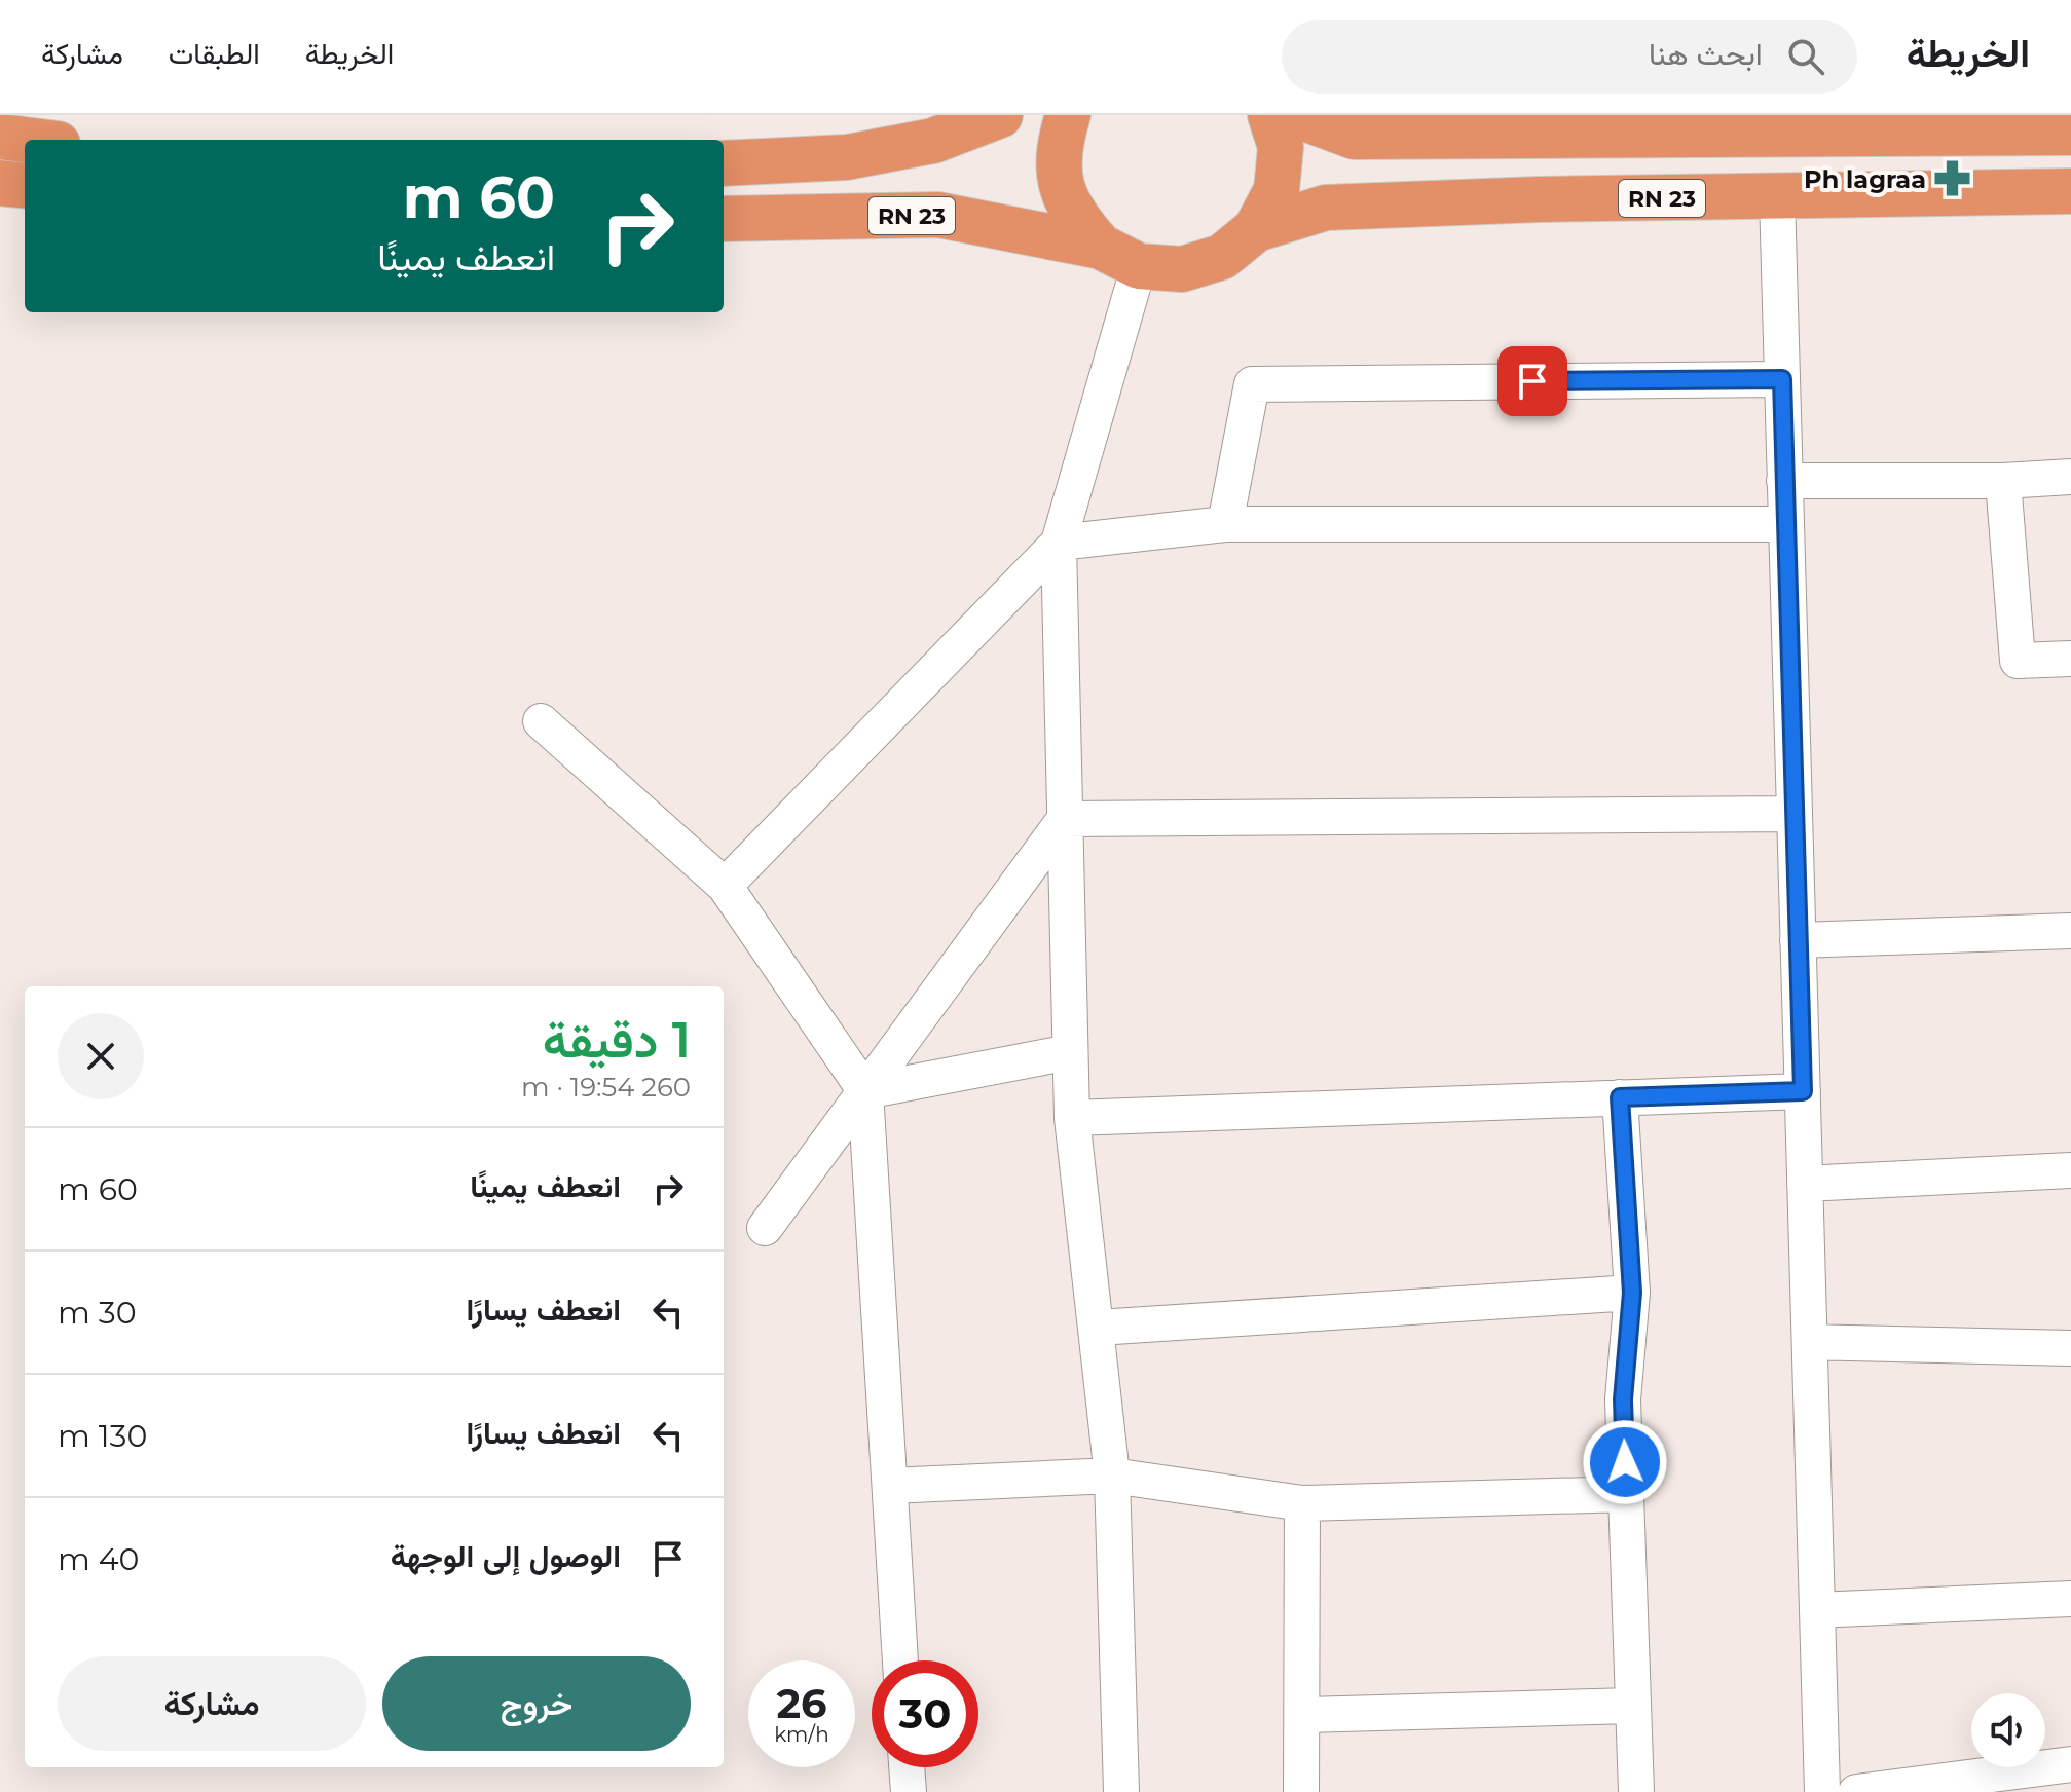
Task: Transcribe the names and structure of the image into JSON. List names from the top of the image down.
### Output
{
  "streets": {
    "highway": ["RN 23"]
  },
  "places": {
    "pharmacy": ["Ph lagraa"]
  },
  "page": {
    "header": "الخريطة",
    "search": "ابحث هنا",
    "nav": ["الخريطة", "الطبقات", "مشاركة"],
    "turn": ["60 m", "انعطف يمينًا"],
    "heading": ["1 دقيقة", "260 m · 19:54"],
    "list": [
      {
        "name": "انعطف يمينًا",
        "value": "60 m"
      },
      {
        "name": "انعطف يسارًا",
        "value": "30 m"
      },
      {
        "name": "انعطف يسارًا",
        "value": "130 m"
      },
      {
        "name": "الوصول إلى الوجهة",
        "value": "40 m"
      }
    ],
    "buttons": ["خروج", "مشاركة"],
    "speed": "26 km/h",
    "limit": "30"
  }
}
